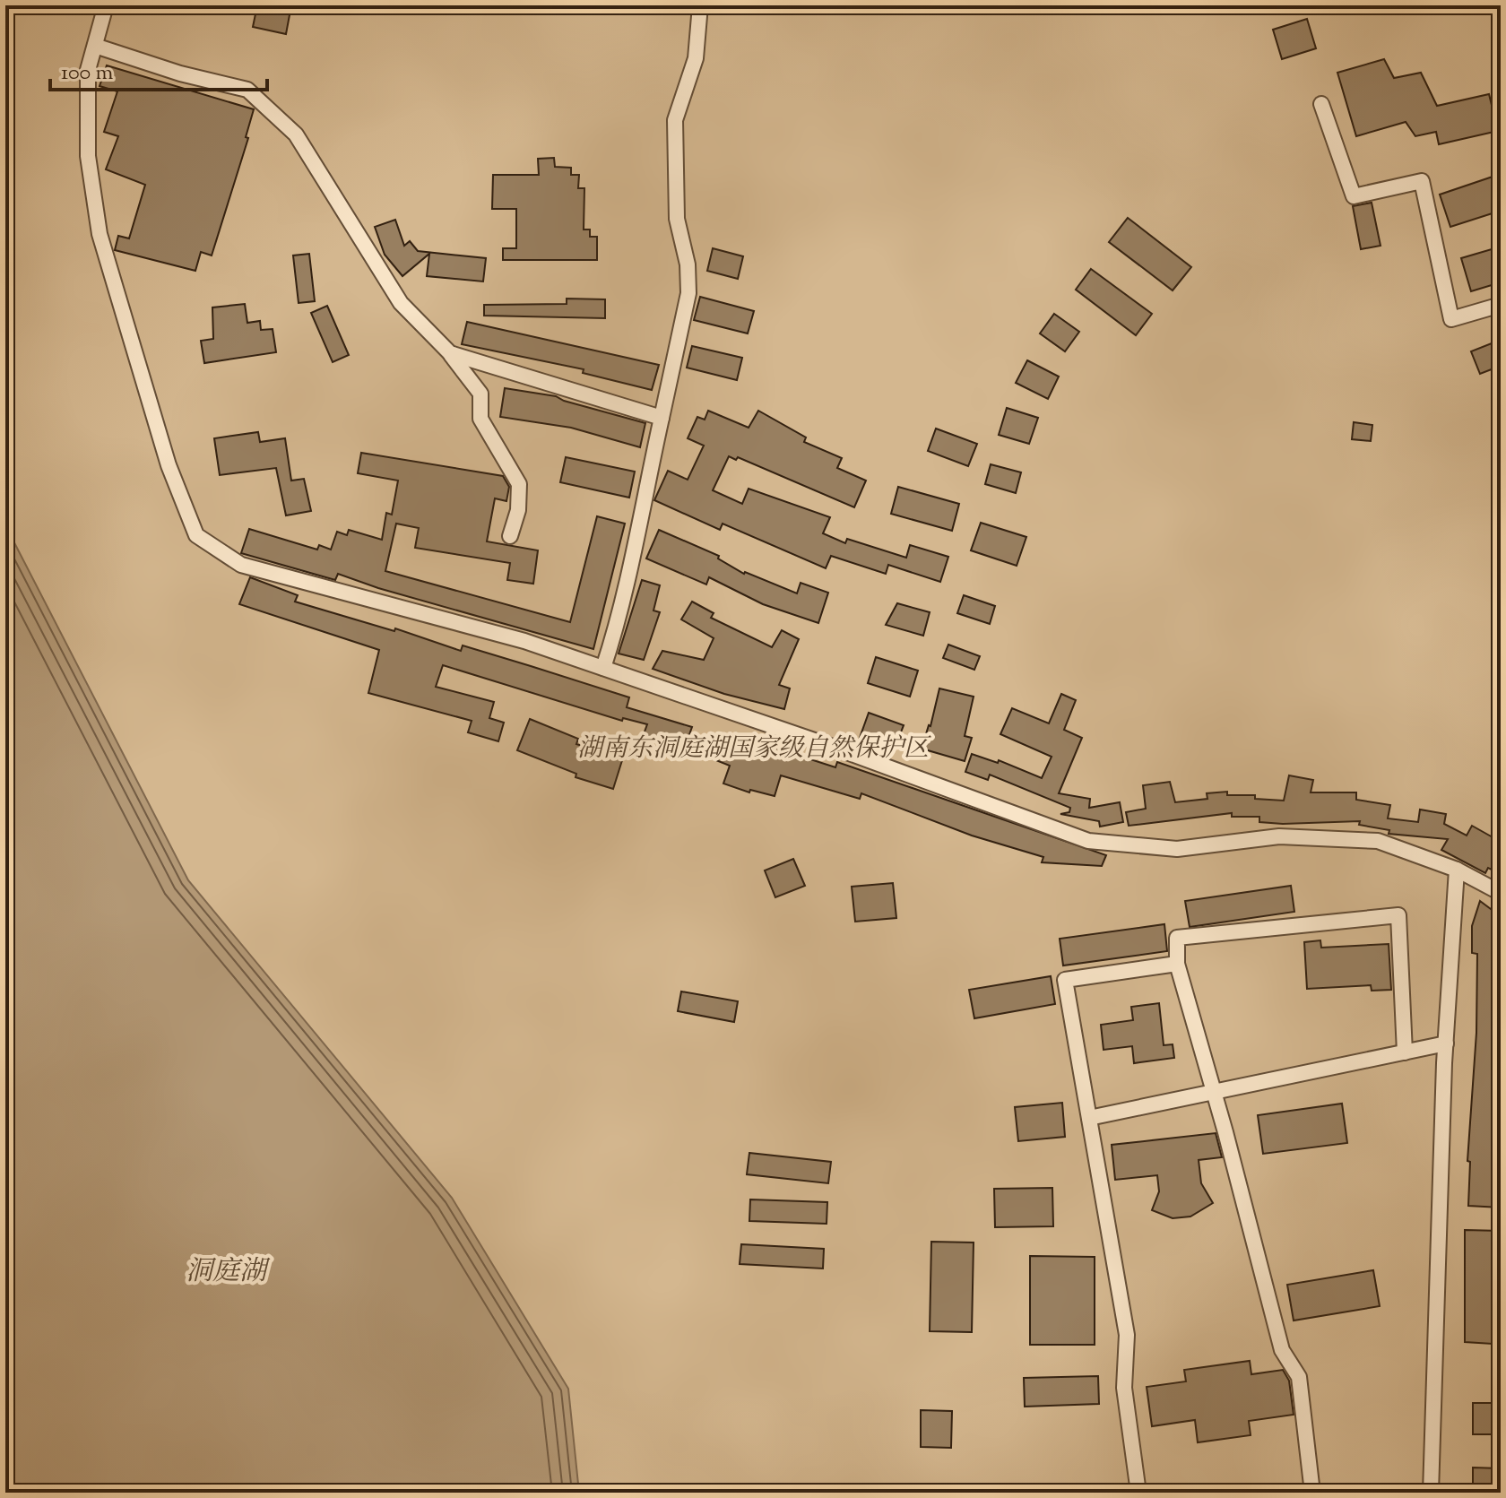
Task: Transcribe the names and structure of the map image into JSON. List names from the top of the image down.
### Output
{
  "water": ["洞庭湖"],
  "parks": ["湖南东洞庭湖国家级自然保护区"],
  "scale_bar": "100 m"
}
